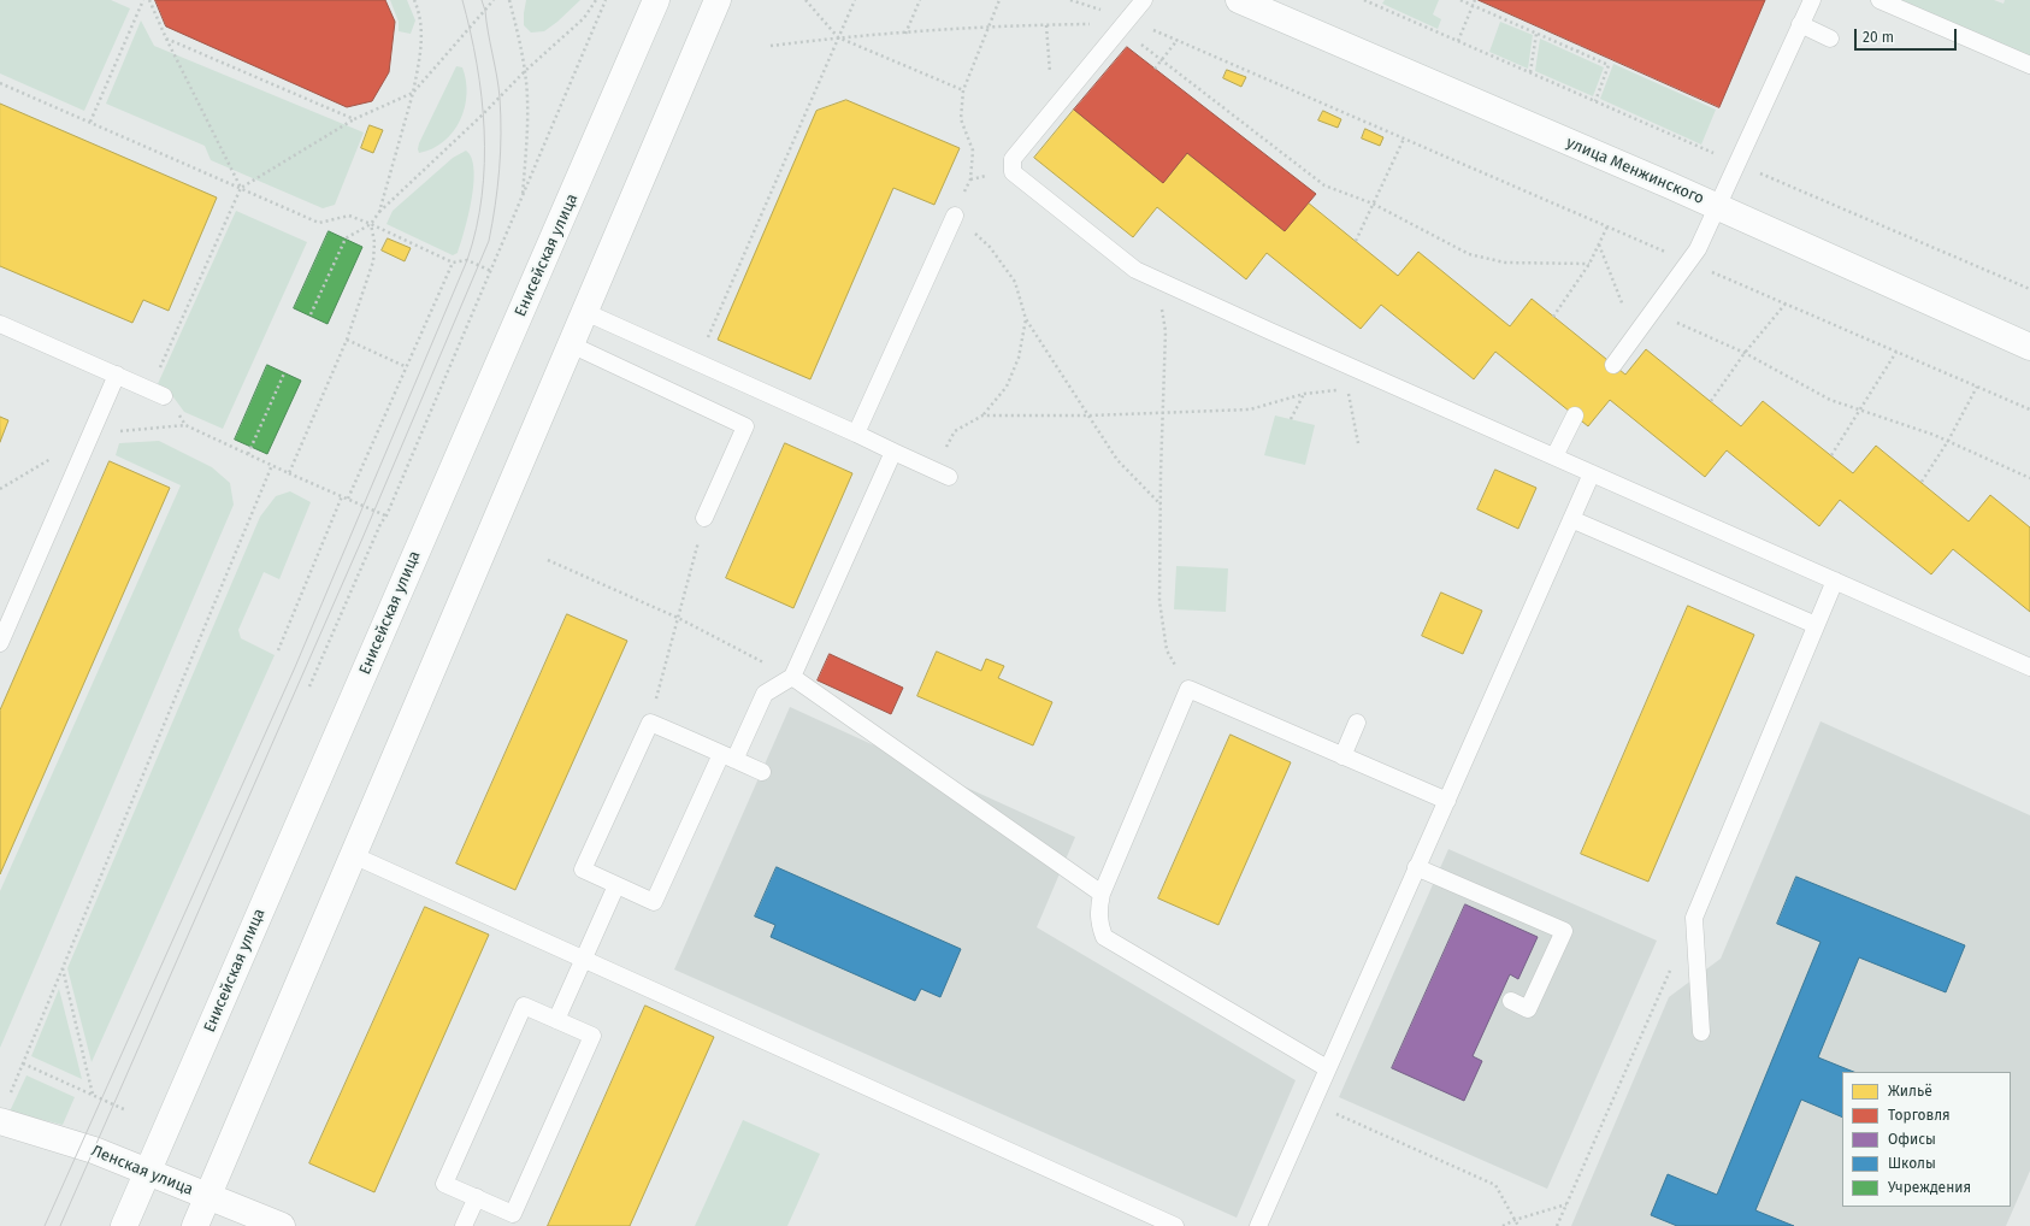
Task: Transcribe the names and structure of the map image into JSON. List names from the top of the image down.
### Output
{
  "streets": {
    "main road": ["улица Менжинского", "Енисейская улица", "Ленская улица"]
  },
  "crossings": [
    ["Енисейская улица", "Ленская улица"]
  ],
  "legend": [
    "Жильё",
    "Торговля",
    "Офисы",
    "Школы",
    "Учреждения"
  ],
  "scale_bar": "20 m"
}
